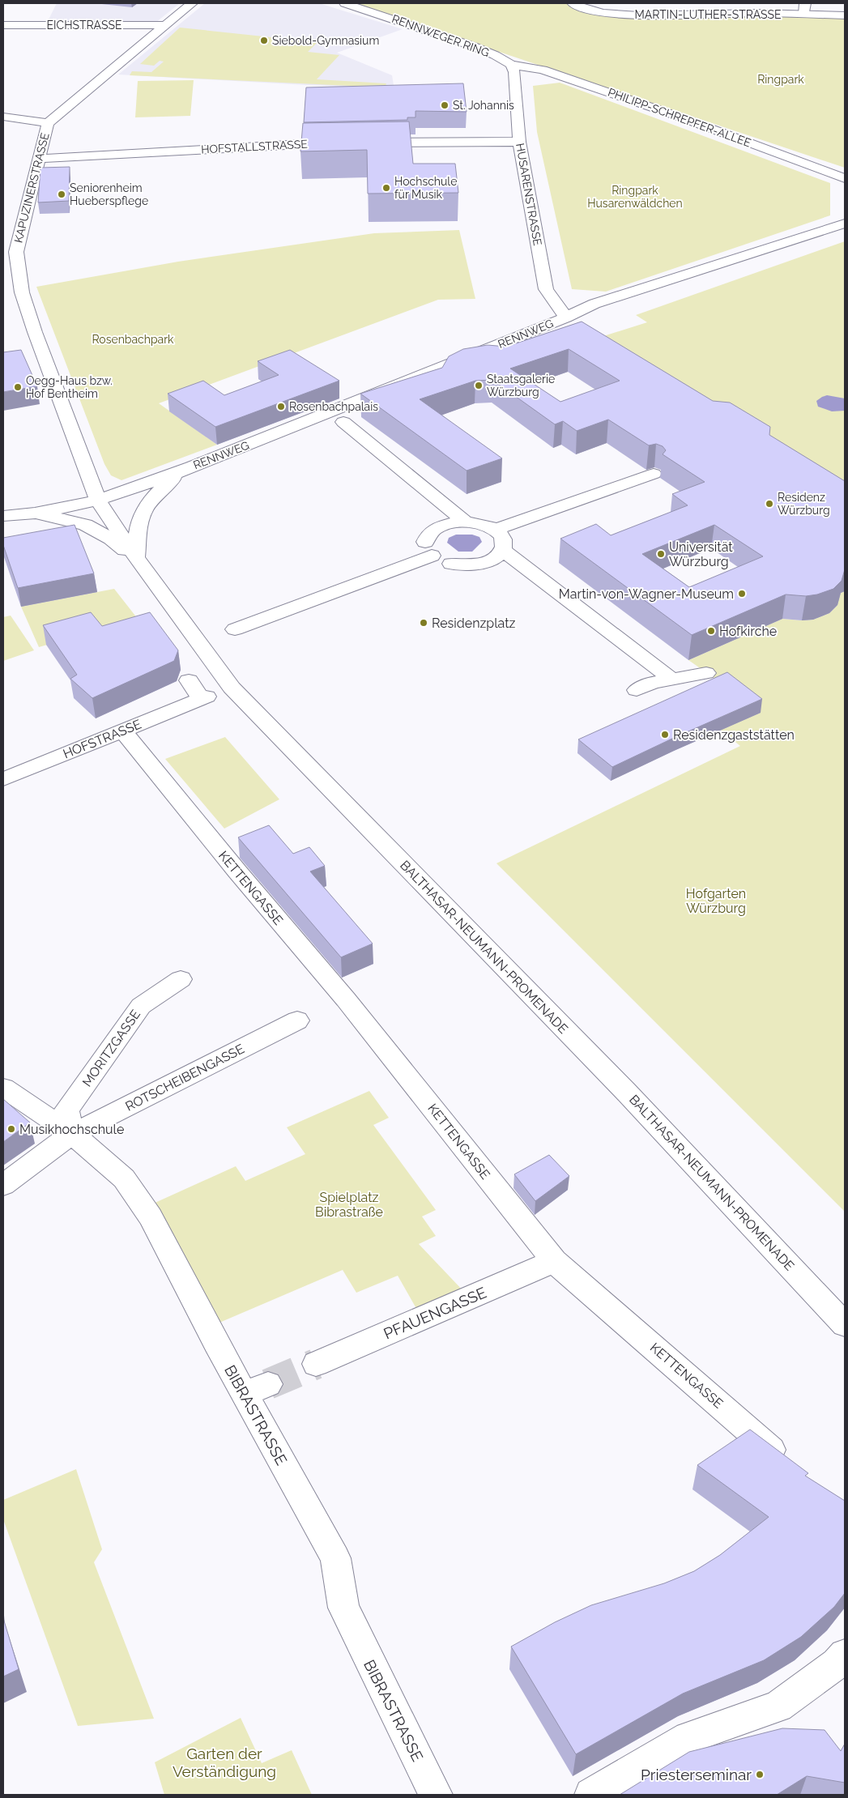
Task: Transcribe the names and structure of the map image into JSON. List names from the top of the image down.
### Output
{
  "streets": {
    "street": [
      "MARTIN-LUTHER-STRASSE",
      "EICHSTRASSE",
      "RENNWEGER RING",
      "PHILIPP-SCHREPFER-ALLEE",
      "HOFSTALLSTRASSE",
      "KAPUZINERSTRASSE",
      "HUSARENSTRASSE",
      "RENNWEG",
      "HOFSTRASSE",
      "KETTENGASSE",
      "BALTHASAR-NEUMANN-PROMENADE",
      "MORITZGASSE",
      "ROTSCHEIBENGASSE",
      "PFAUENGASSE",
      "BIBRASTRASSE"
    ]
  },
  "crossings": [
    ["EICHSTRASSE", "KAPUZINERSTRASSE"],
    ["RENNWEGER RING", "PHILIPP-SCHREPFER-ALLEE"],
    ["RENNWEGER RING", "HUSARENSTRASSE"],
    ["PHILIPP-SCHREPFER-ALLEE", "HUSARENSTRASSE"],
    ["HOFSTALLSTRASSE", "KAPUZINERSTRASSE"],
    ["KAPUZINERSTRASSE", "RENNWEG"],
    ["KAPUZINERSTRASSE", "BALTHASAR-NEUMANN-PROMENADE"],
    ["HUSARENSTRASSE", "RENNWEG"],
    ["RENNWEG", "BALTHASAR-NEUMANN-PROMENADE"],
    ["HOFSTRASSE", "KETTENGASSE"],
    ["KETTENGASSE", "PFAUENGASSE"],
    ["MORITZGASSE", "ROTSCHEIBENGASSE"],
    ["MORITZGASSE", "BIBRASTRASSE"],
    ["ROTSCHEIBENGASSE", "BIBRASTRASSE"]
  ],
  "parks": [
    "Ringpark",
    "Ringpark Husarenwäldchen",
    "Rosenbachpark",
    "Hofgarten Würzburg",
    "Spielplatz Bibrastraße",
    "Garten der Verständigung"
  ],
  "places": [
    "Siebold-Gymnasium",
    "St. Johannis",
    "Hochschule für Musik",
    "Seniorenheim Hueberspflege",
    "Staatsgalerie Würzburg",
    "Oegg-Haus bzw. Hof Bentheim",
    "Rosenbachpalais",
    "Residenz Würzburg",
    "Universität Würzburg",
    "Martin-von-Wagner-Museum",
    "Residenzplatz",
    "Hofkirche",
    "Residenzgaststätten",
    "Musikhochschule",
    "Priesterseminar"
  ]
}
